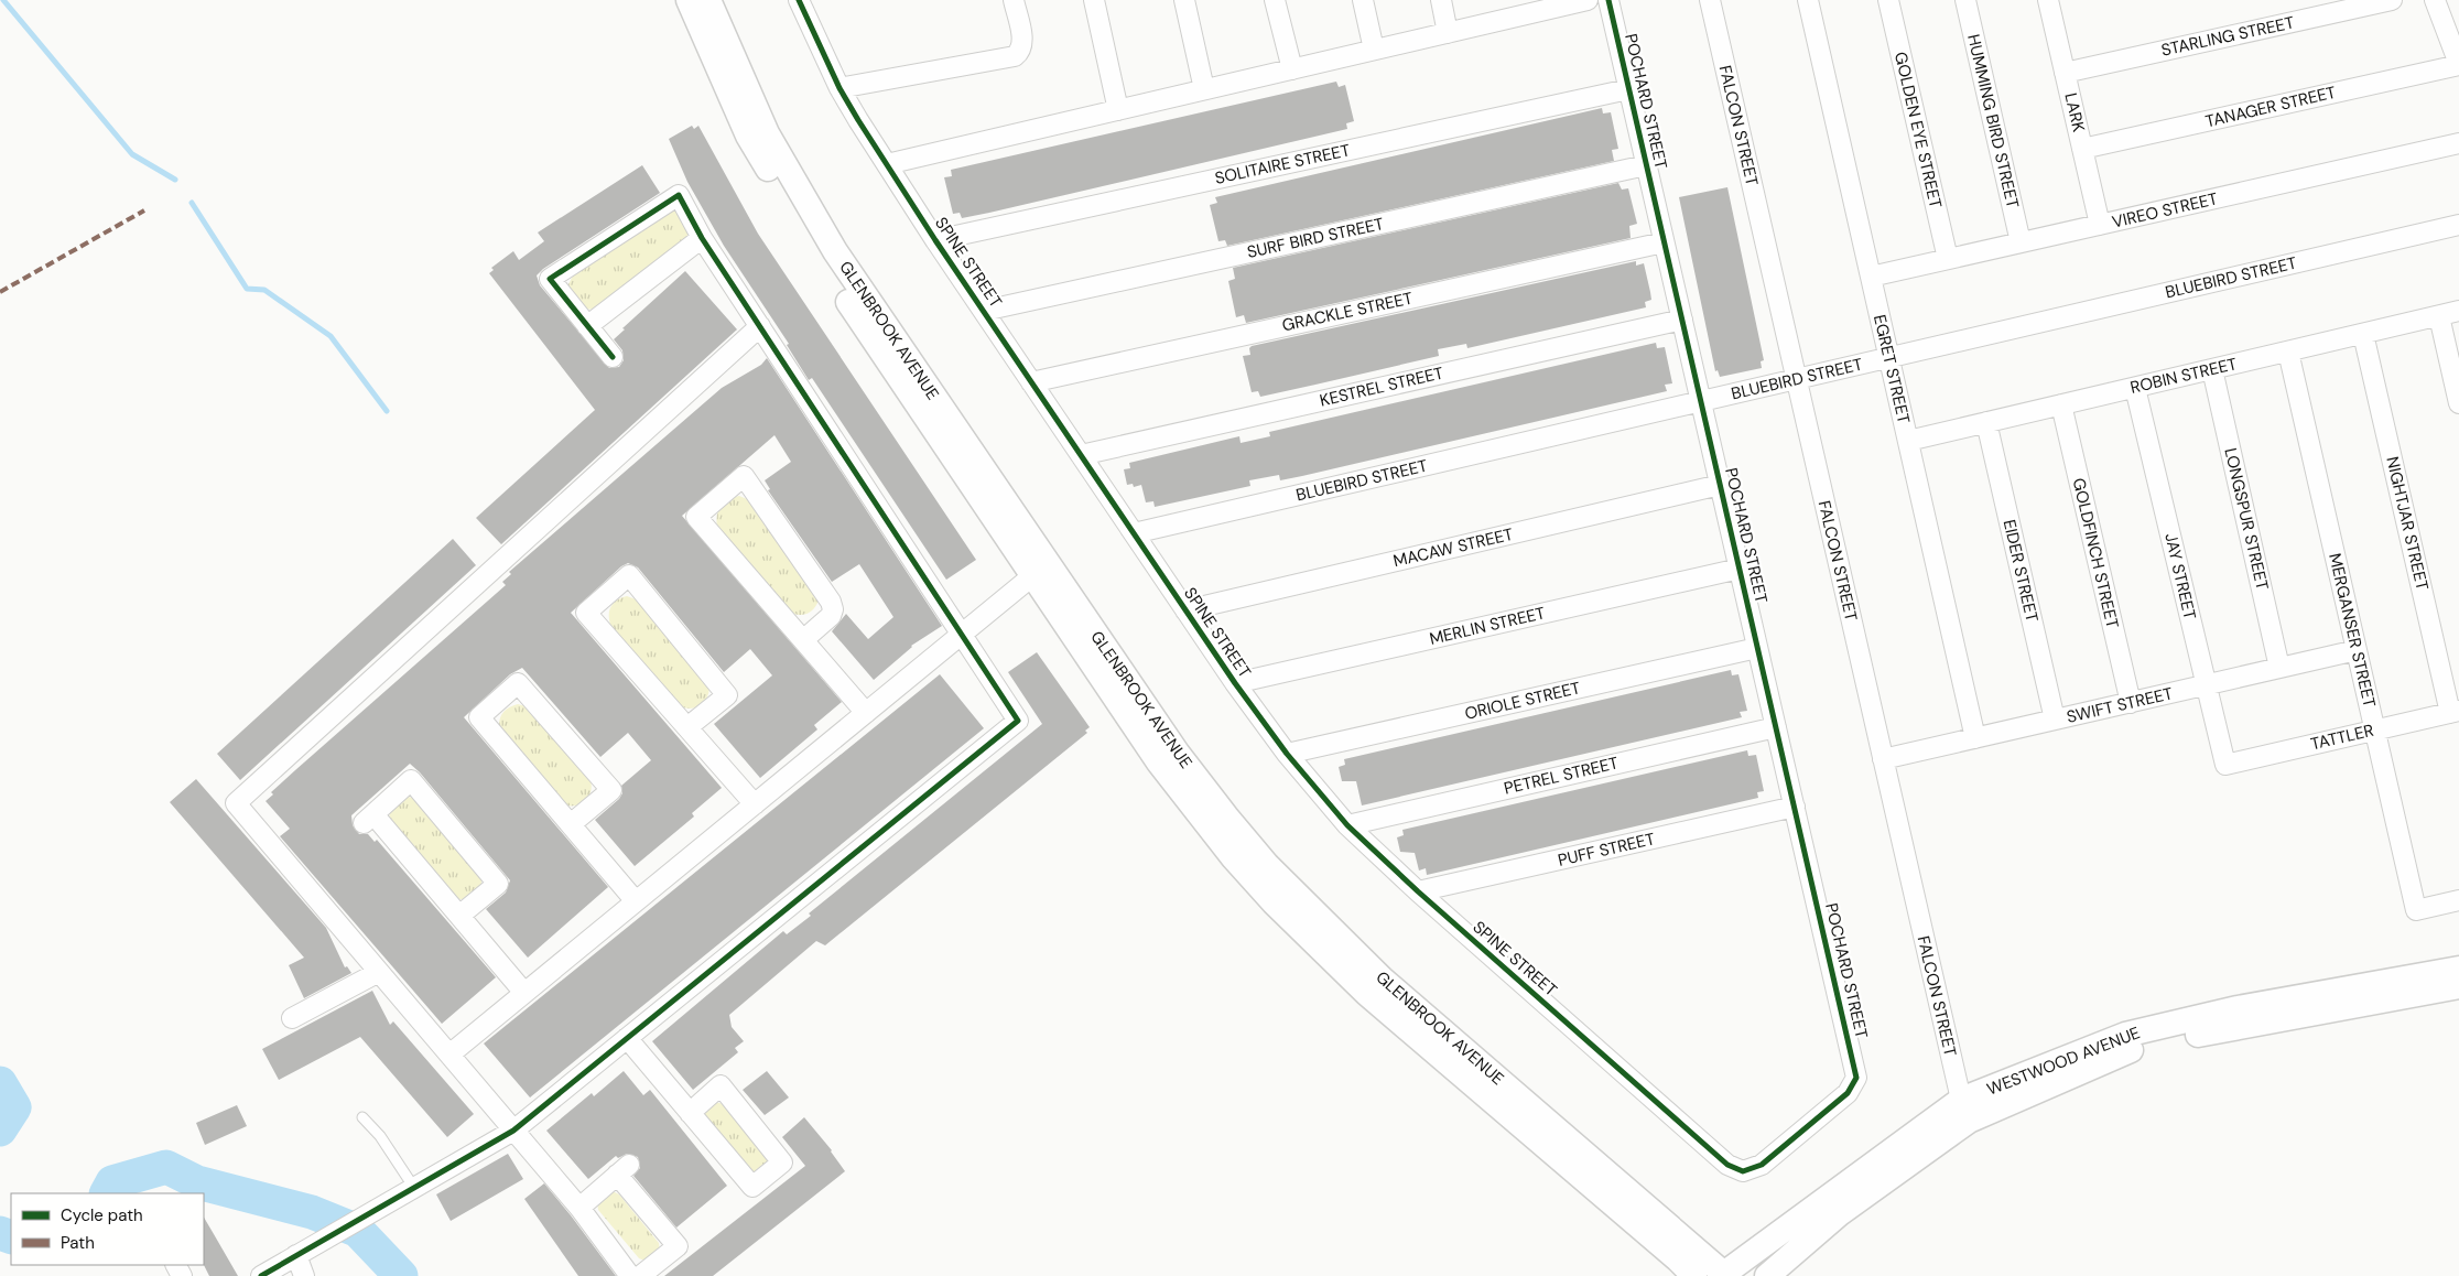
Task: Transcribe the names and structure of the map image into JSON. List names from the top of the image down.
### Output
{
  "streets": {
    "street": [
      "STARLING STREET",
      "POCHARD STREET",
      "TANAGER STREET",
      "LARK",
      "HUMMING BIRD STREET",
      "FALCON STREET",
      "GOLDEN EYE STREET",
      "SOLITAIRE STREET",
      "VIREO STREET",
      "SURF BIRD STREET",
      "SPINE STREET",
      "BLUEBIRD STREET",
      "GRACKLE STREET",
      "GLENBROOK AVENUE",
      "EGRET STREET",
      "ROBIN STREET",
      "KESTREL STREET",
      "LONGSPUR STREET",
      "NIGHTJAR STREET",
      "MACAW STREET",
      "GOLDFINCH STREET",
      "EIDER STREET",
      "JAY STREET",
      "MERLIN STREET",
      "MERGANSER STREET",
      "ORIOLE STREET",
      "SWIFT STREET",
      "TATTLER",
      "PETREL STREET",
      "PUFF STREET",
      "WESTWOOD AVENUE"
    ]
  },
  "crossings": [
    ["STARLING STREET", "LARK"],
    ["POCHARD STREET", "SOLITAIRE STREET"],
    ["POCHARD STREET", "SURF BIRD STREET"],
    ["POCHARD STREET", "SPINE STREET"],
    ["POCHARD STREET", "BLUEBIRD STREET"],
    ["POCHARD STREET", "GRACKLE STREET"],
    ["POCHARD STREET", "KESTREL STREET"],
    ["POCHARD STREET", "MACAW STREET"],
    ["POCHARD STREET", "MERLIN STREET"],
    ["POCHARD STREET", "ORIOLE STREET"],
    ["POCHARD STREET", "PETREL STREET"],
    ["POCHARD STREET", "PUFF STREET"],
    ["TANAGER STREET", "LARK"],
    ["LARK", "VIREO STREET"],
    ["HUMMING BIRD STREET", "VIREO STREET"],
    ["FALCON STREET", "BLUEBIRD STREET"],
    ["FALCON STREET", "SWIFT STREET"],
    ["FALCON STREET", "WESTWOOD AVENUE"],
    ["GOLDEN EYE STREET", "VIREO STREET"],
    ["SOLITAIRE STREET", "SPINE STREET"],
    ["VIREO STREET", "EGRET STREET"],
    ["SURF BIRD STREET", "SPINE STREET"],
    ["SPINE STREET", "BLUEBIRD STREET"],
    ["SPINE STREET", "GRACKLE STREET"],
    ["SPINE STREET", "KESTREL STREET"],
    ["SPINE STREET", "MACAW STREET"],
    ["SPINE STREET", "MERLIN STREET"],
    ["SPINE STREET", "ORIOLE STREET"],
    ["SPINE STREET", "PETREL STREET"],
    ["SPINE STREET", "PUFF STREET"],
    ["BLUEBIRD STREET", "EGRET STREET"],
    ["GLENBROOK AVENUE", "WESTWOOD AVENUE"],
    ["EGRET STREET", "ROBIN STREET"],
    ["EGRET STREET", "SWIFT STREET"],
    ["ROBIN STREET", "LONGSPUR STREET"],
    ["ROBIN STREET", "NIGHTJAR STREET"],
    ["ROBIN STREET", "GOLDFINCH STREET"],
    ["ROBIN STREET", "EIDER STREET"],
    ["ROBIN STREET", "JAY STREET"],
    ["ROBIN STREET", "MERGANSER STREET"],
    ["LONGSPUR STREET", "SWIFT STREET"],
    ["NIGHTJAR STREET", "TATTLER"],
    ["GOLDFINCH STREET", "SWIFT STREET"],
    ["EIDER STREET", "SWIFT STREET"],
    ["JAY STREET", "SWIFT STREET"],
    ["JAY STREET", "TATTLER"],
    ["MERGANSER STREET", "SWIFT STREET"],
    ["MERGANSER STREET", "TATTLER"]
  ],
  "legend": ["Cycle path", "Path"]
}
